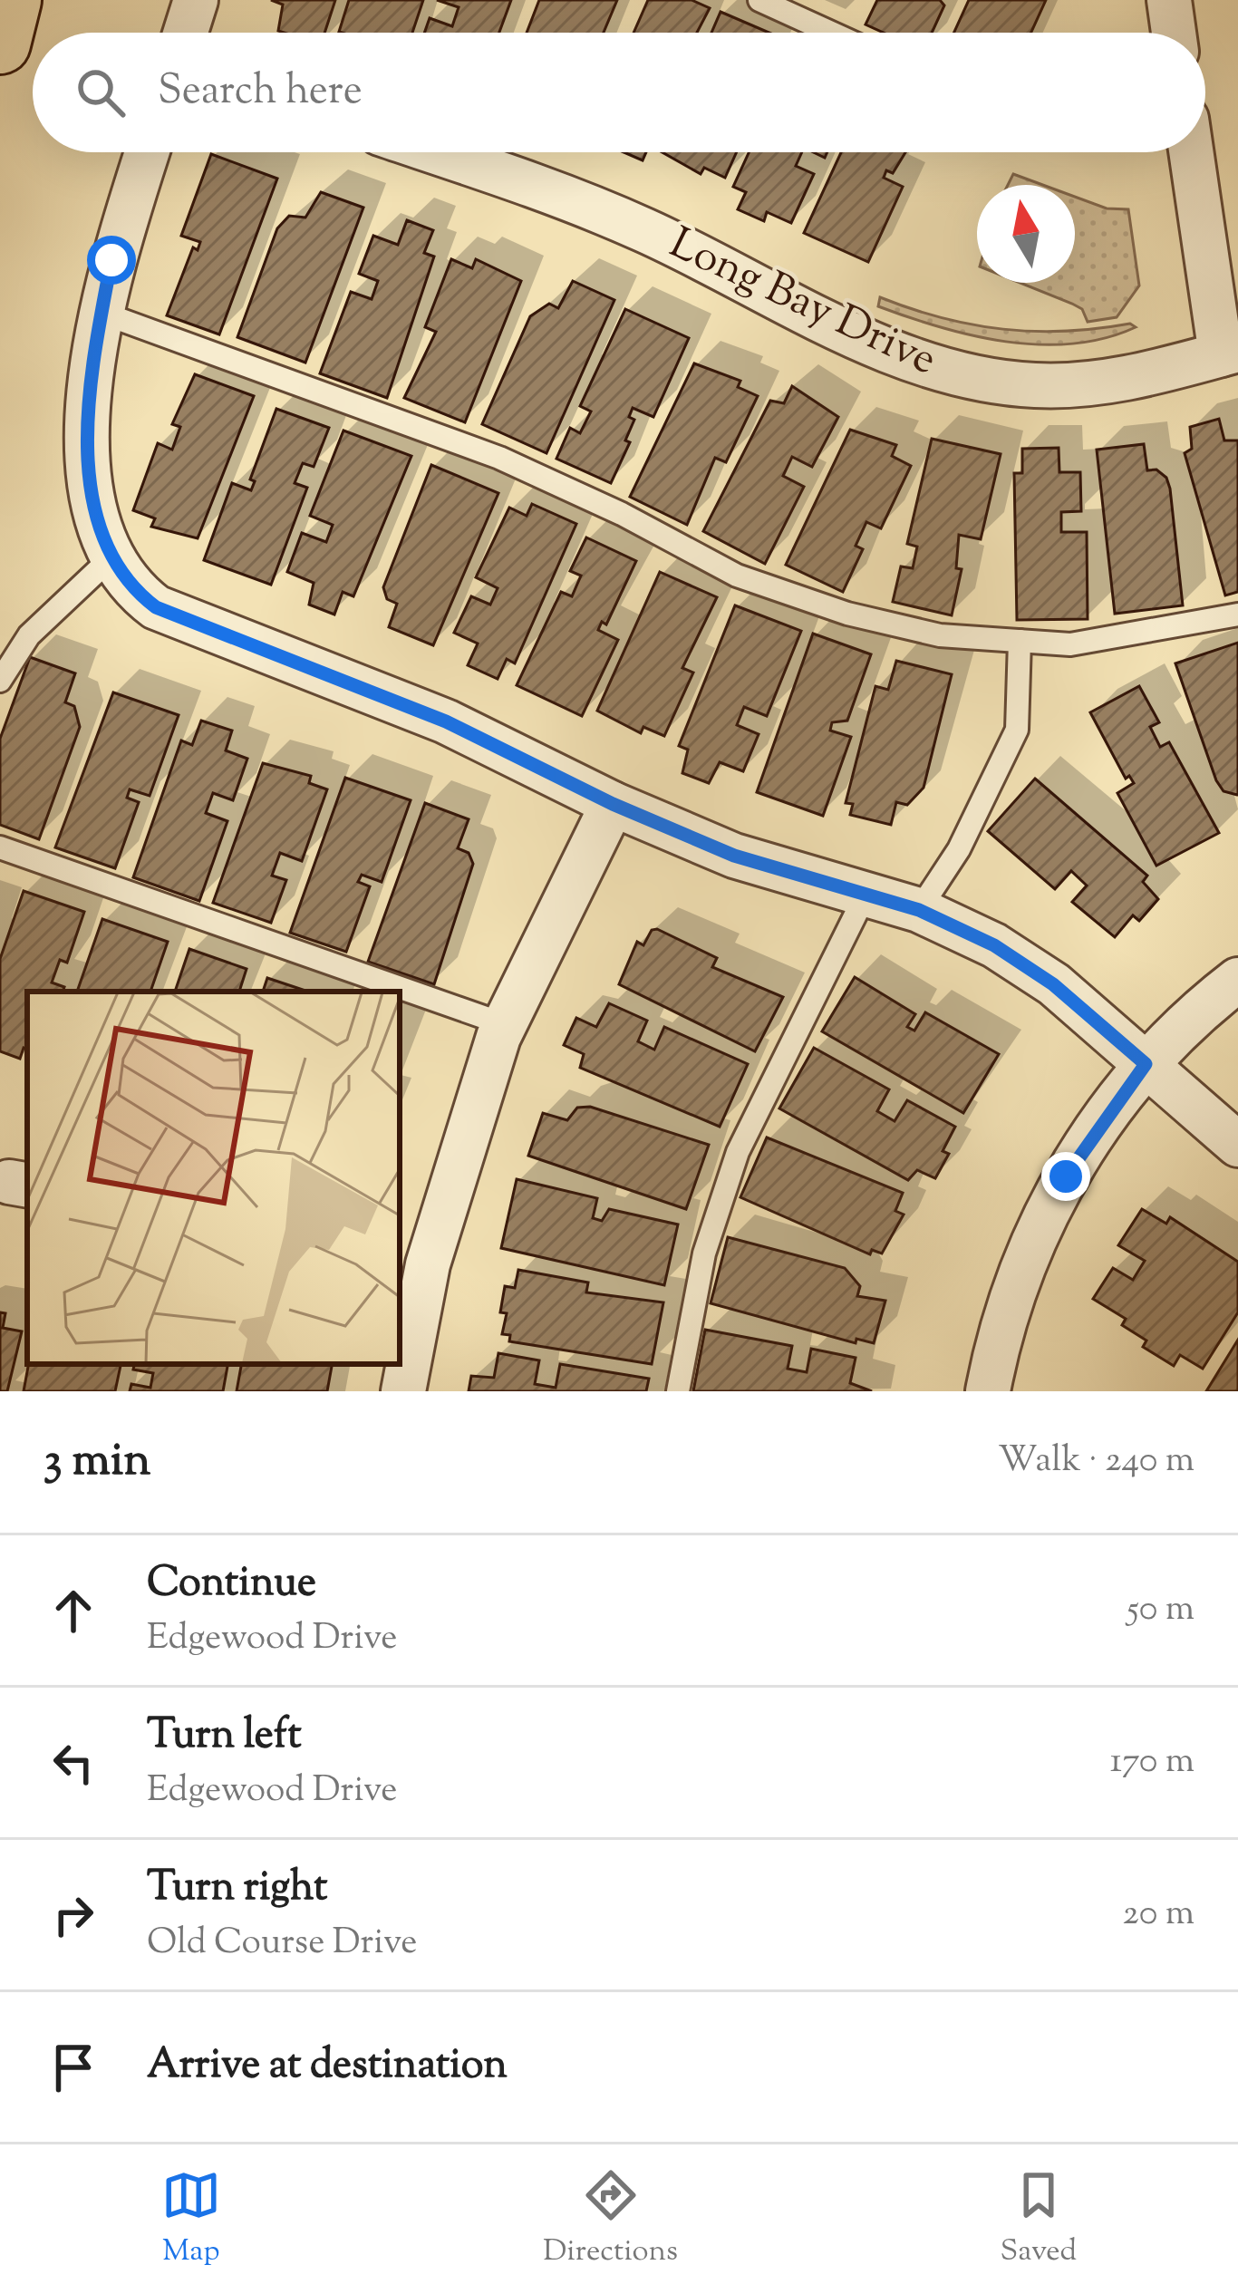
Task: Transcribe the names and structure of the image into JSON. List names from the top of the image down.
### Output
{
  "streets": {
    "street": ["Long Bay Drive"]
  },
  "north": "top",
  "page": {
    "search": "Search here",
    "heading": ["3 min", "Walk · 240 m"],
    "list": [
      ["Continue", "Edgewood Drive", "50 m"],
      ["Turn left", "Edgewood Drive", "170 m"],
      ["Turn right", "Old Course Drive", "20 m"],
      "Arrive at destination"
    ],
    "nav": ["Map", "Directions", "Saved"]
  }
}
